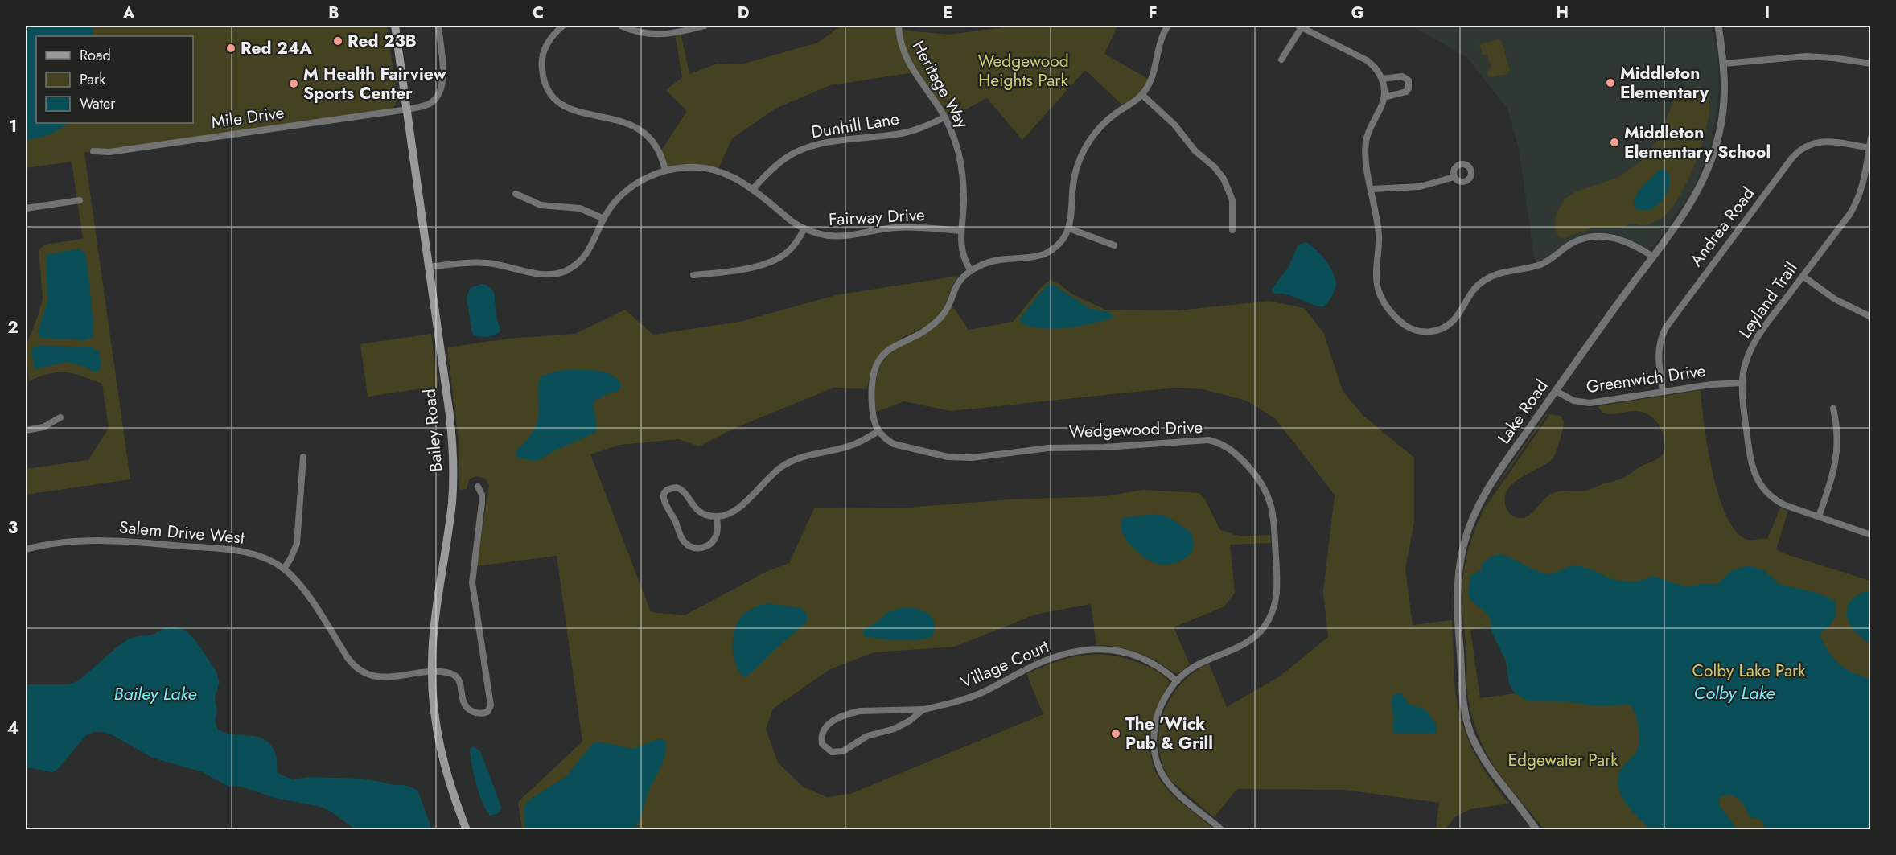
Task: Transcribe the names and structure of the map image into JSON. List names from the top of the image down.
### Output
{
  "streets": {
    "main road": ["Bailey Road"],
    "street": [
      "Heritage Way",
      "Mile Drive",
      "Dunhill Lane",
      "Fairway Drive",
      "Andrea Road",
      "Leyland Trail",
      "Greenwich Drive",
      "Lake Road",
      "Wedgewood Drive",
      "Salem Drive West",
      "Village Court"
    ]
  },
  "crossings": [
    ["Heritage Way", "Dunhill Lane"],
    ["Heritage Way", "Fairway Drive"],
    ["Mile Drive", "Bailey Road"],
    ["Dunhill Lane", "Fairway Drive"],
    ["Fairway Drive", "Bailey Road"],
    ["Andrea Road", "Leyland Trail"],
    ["Andrea Road", "Greenwich Drive"],
    ["Leyland Trail", "Greenwich Drive"],
    ["Greenwich Drive", "Lake Road"],
    ["Wedgewood Drive", "Village Court"],
    ["Bailey Road", "Salem Drive West"]
  ],
  "water": ["Colby Lake", "Bailey Lake"],
  "parks": ["Wedgewood Heights Park", "Colby Lake Park", "Edgewater Park"],
  "places": [
    "Red 23B",
    "Red 24A",
    "Middleton Elementary",
    "M Health Fairview Sports Center",
    "Middleton Elementary School",
    "The 'Wick Pub & Grill"
  ],
  "legend": ["Road", "Park", "Water"],
  "grid": {
    "columns": [
      "A",
      "B",
      "C",
      "D",
      "E",
      "F",
      "G",
      "H",
      "I"
    ],
    "rows": [
      "1",
      "2",
      "3",
      "4"
    ]
  }
}
